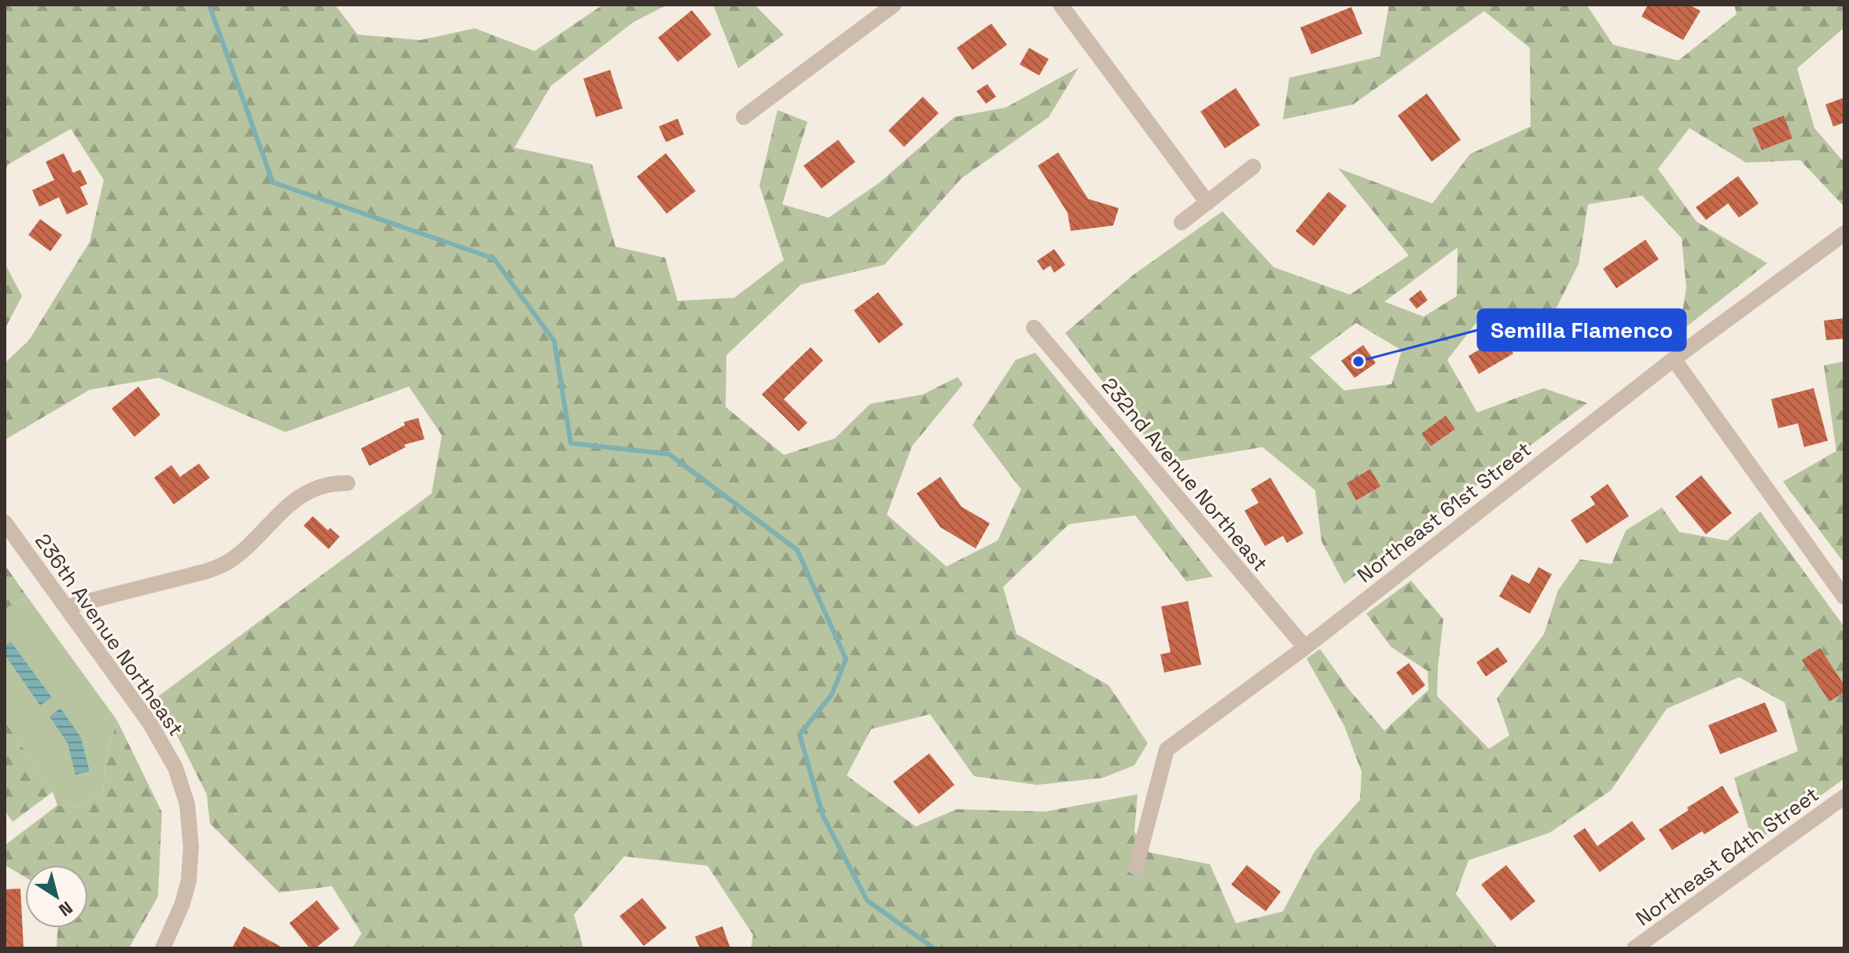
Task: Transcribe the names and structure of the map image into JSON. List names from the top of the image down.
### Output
{
  "streets": {
    "street": [
      "232nd Avenue Northeast",
      "Northeast 61st Street",
      "236th Avenue Northeast",
      "Northeast 64th Street"
    ]
  },
  "crossings": [
    ["232nd Avenue Northeast", "Northeast 61st Street"]
  ],
  "places": ["Semilla Flamenco"],
  "north": "bottom right"
}
